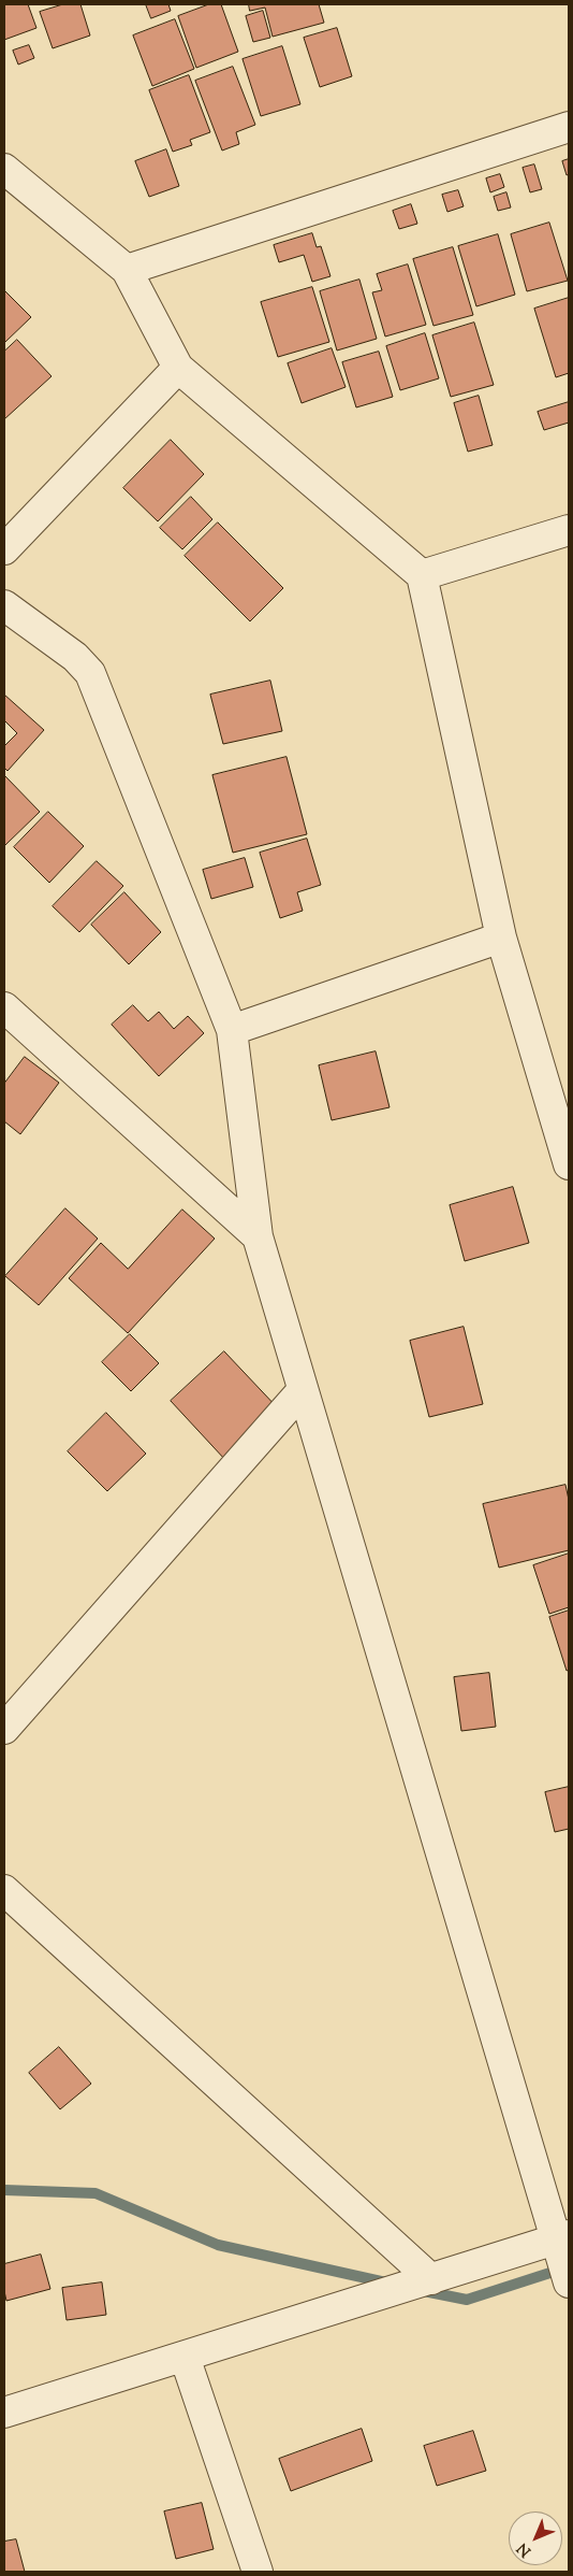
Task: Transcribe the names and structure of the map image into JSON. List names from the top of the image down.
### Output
{
  "north": "bottom left"
}
